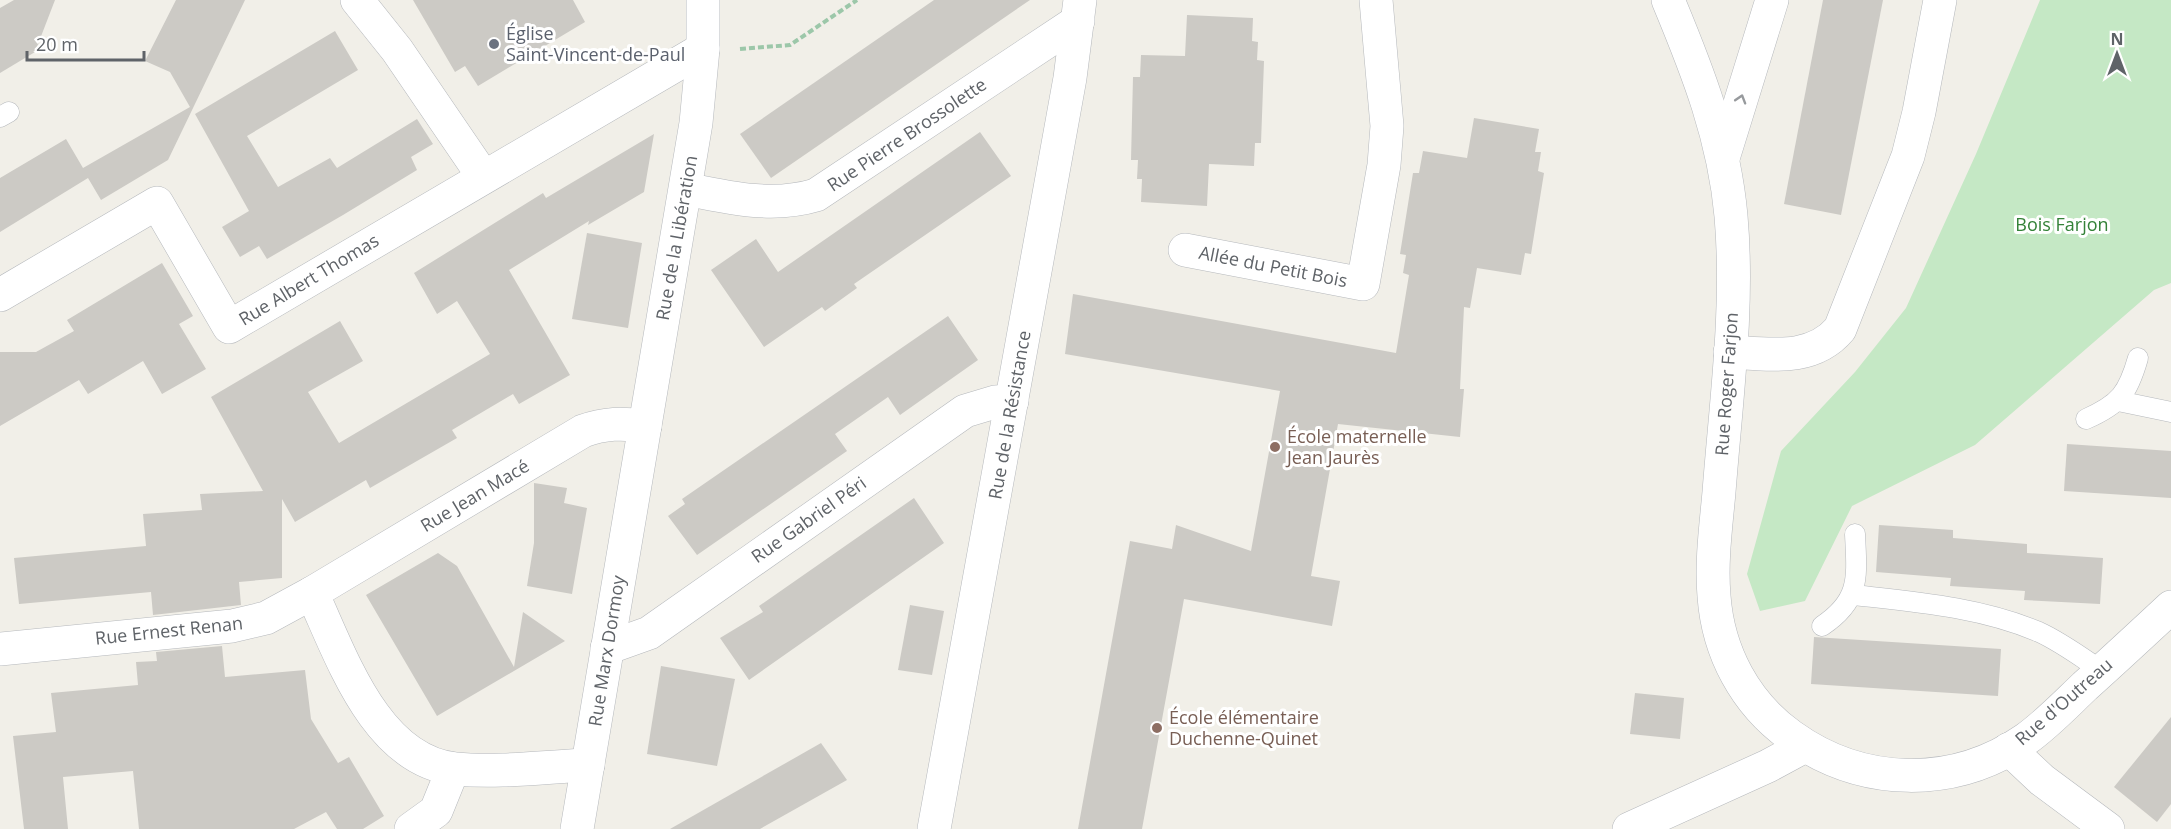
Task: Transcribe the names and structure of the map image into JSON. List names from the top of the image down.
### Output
{
  "streets": {
    "street": [
      "Rue Pierre Brossolette",
      "Rue de la Libération",
      "Allée du Petit Bois",
      "Rue Albert Thomas",
      "Rue Roger Farjon",
      "Rue de la Résistance",
      "Rue Jean Macé",
      "Rue Gabriel Péri",
      "Rue Ernest Renan",
      "Rue Marx Dormoy",
      "Rue d'Outreau"
    ]
  },
  "crossings": [
    ["Rue Pierre Brossolette", "Rue de la Libération"],
    ["Rue Pierre Brossolette", "Rue de la Résistance"],
    ["Rue de la Libération", "Rue Jean Macé"],
    ["Rue de la Libération", "Rue Marx Dormoy"],
    ["Rue Roger Farjon", "Rue d'Outreau"],
    ["Rue de la Résistance", "Rue Gabriel Péri"],
    ["Rue Jean Macé", "Rue Ernest Renan"],
    ["Rue Gabriel Péri", "Rue Marx Dormoy"]
  ],
  "parks": ["Bois Farjon"],
  "places": ["Église Saint-Vincent-de-Paul", "École maternelle Jean Jaurès", "École élémentaire Duchenne-Quinet"],
  "scale_bar": "20 m",
  "north": "top"
}
